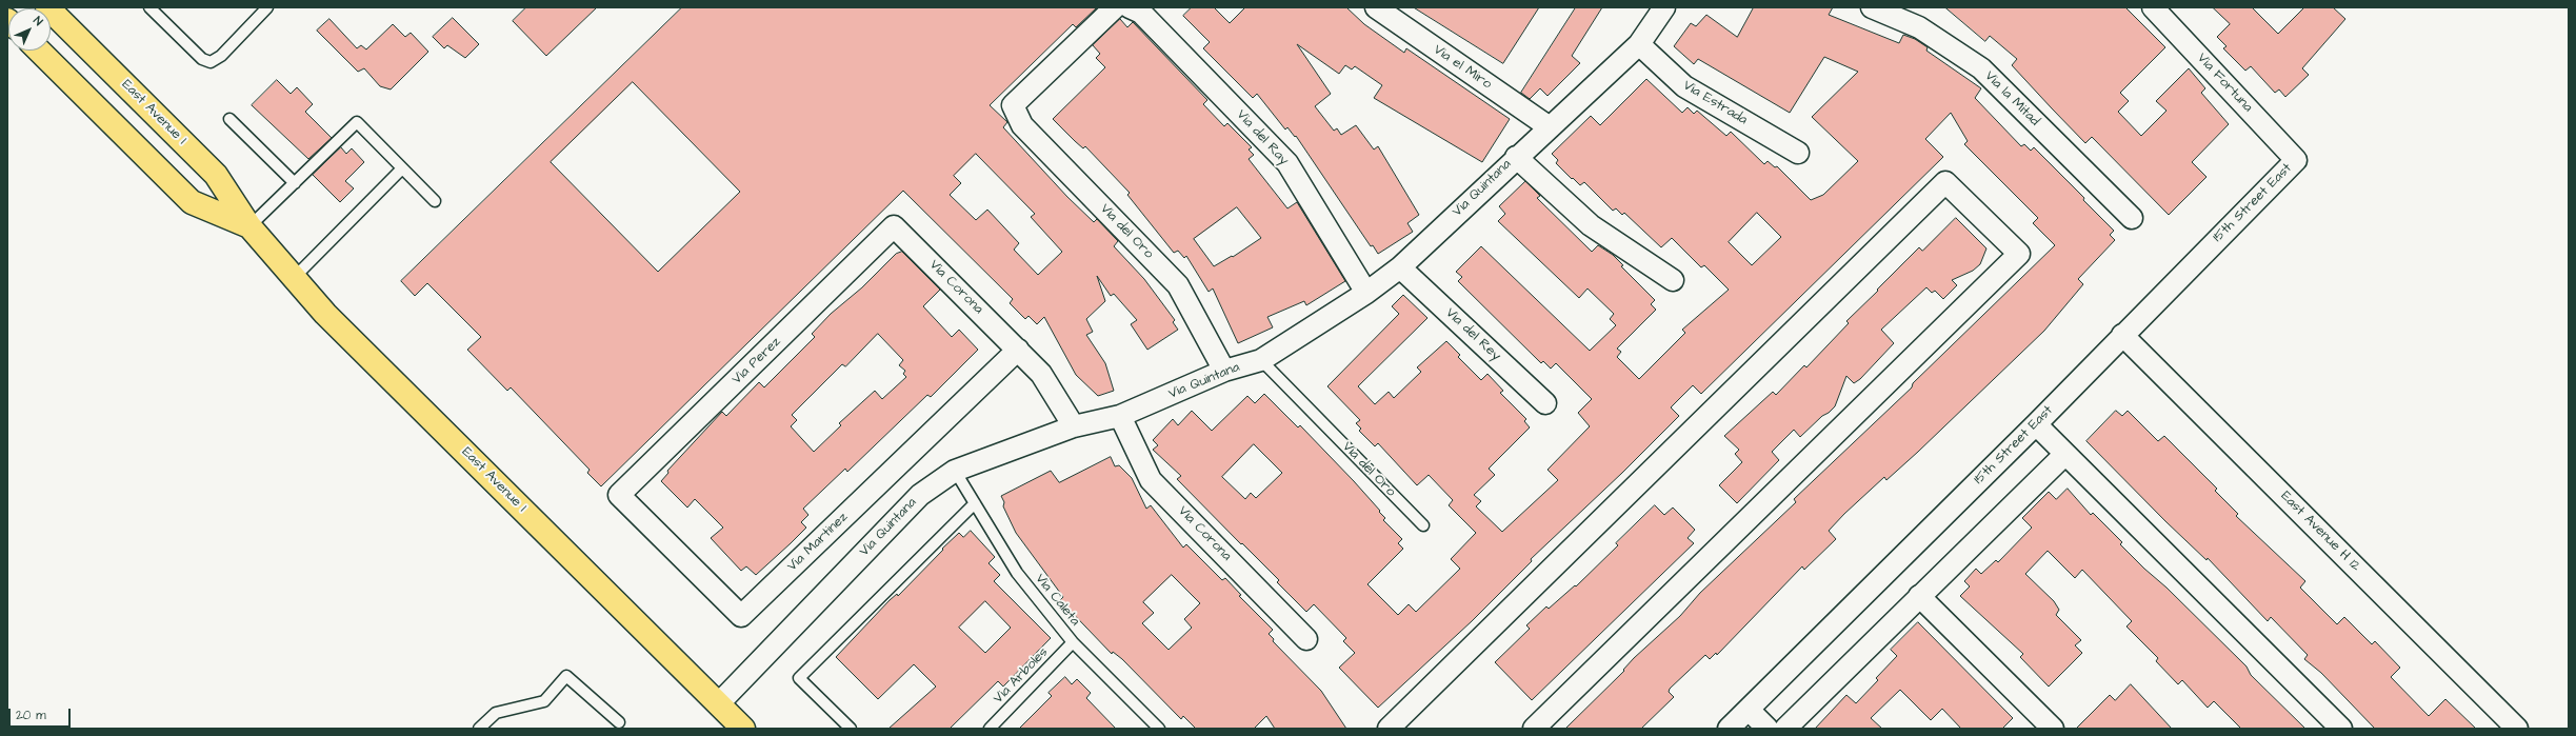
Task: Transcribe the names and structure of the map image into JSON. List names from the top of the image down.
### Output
{
  "streets": {
    "main road": ["East Avenue I"],
    "street": [
      "Via el Miro",
      "Via Fortuna",
      "Via la Mitad",
      "Via Estrada",
      "Via del Ray",
      "Via Quintana",
      "15th Street East",
      "Via del Oro",
      "Via Corona",
      "Via del Rey",
      "Via Perez",
      "East Avenue H 12",
      "Via Martinez"
    ],
    "lane": ["Via Caleta", "Via Arboles"]
  },
  "crossings": [
    ["Via el Miro", "Via Quintana"],
    ["Via Fortuna", "15th Street East"],
    ["Via Estrada", "Via Quintana"],
    ["East Avenue I", "Via Quintana"],
    ["Via del Ray", "Via Quintana"],
    ["Via Quintana", "Via del Oro"],
    ["Via Quintana", "Via Corona"],
    ["Via Quintana", "Via del Rey"],
    ["Via Quintana", "Via Caleta"],
    ["15th Street East", "East Avenue H 12"],
    ["Via Corona", "Via Perez"],
    ["Via Corona", "Via Martinez"],
    ["Via Perez", "Via Martinez"],
    ["Via Caleta", "Via Arboles"]
  ],
  "scale_bar": "20 m",
  "north": "top right"
}
